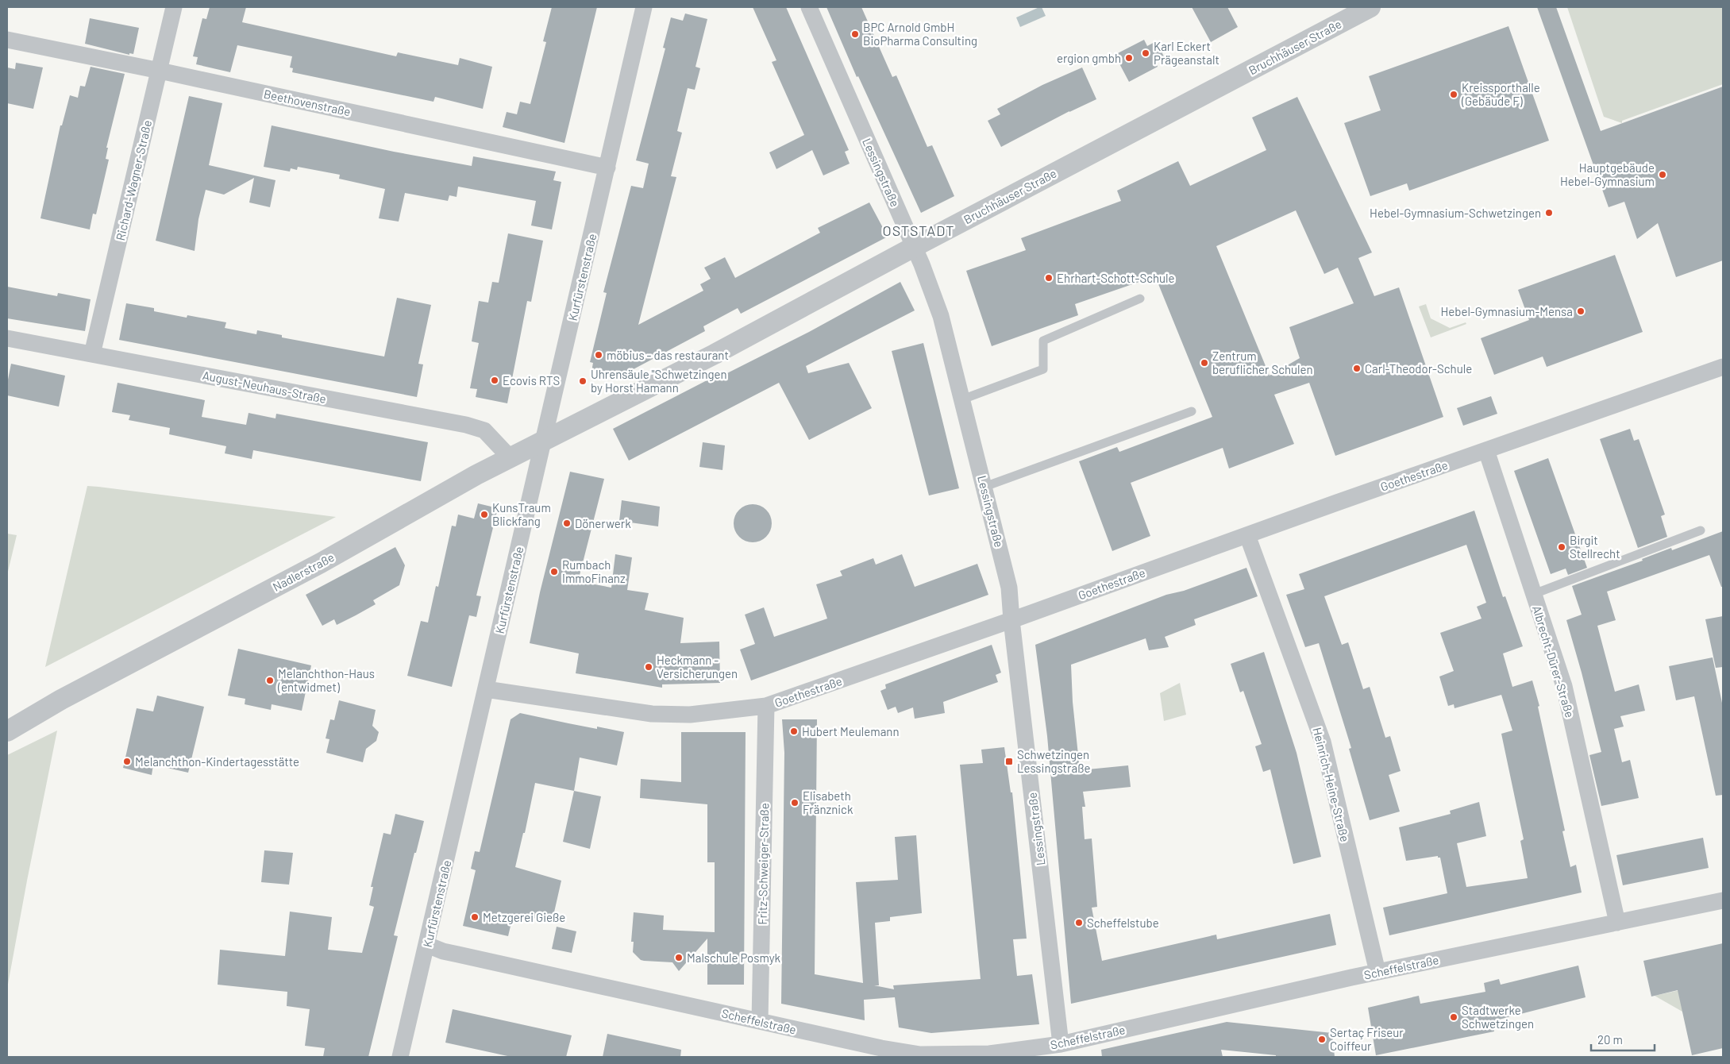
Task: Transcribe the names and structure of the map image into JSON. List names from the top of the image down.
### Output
{
  "streets": {
    "street": [
      "Bruchhäuser Straße",
      "Beethovenstraße",
      "Lessingstraße",
      "Richard-Wagner-Straße",
      "Kurfürstenstraße",
      "August-Neuhaus-Straße",
      "Goethestraße",
      "Nadlerstraße",
      "Albrecht-Dürer-Straße",
      "Heinrich-Heine-Straße",
      "Fritz-Schweiger-Straße",
      "Scheffelstraße"
    ]
  },
  "crossings": [
    ["Bruchhäuser Straße", "Lessingstraße"],
    ["Bruchhäuser Straße", "Kurfürstenstraße"],
    ["Bruchhäuser Straße", "Nadlerstraße"],
    ["Beethovenstraße", "Richard-Wagner-Straße"],
    ["Beethovenstraße", "Kurfürstenstraße"],
    ["Lessingstraße", "Goethestraße"],
    ["Lessingstraße", "Scheffelstraße"],
    ["Richard-Wagner-Straße", "August-Neuhaus-Straße"],
    ["Kurfürstenstraße", "Goethestraße"],
    ["Kurfürstenstraße", "Nadlerstraße"],
    ["Kurfürstenstraße", "Scheffelstraße"],
    ["August-Neuhaus-Straße", "Nadlerstraße"],
    ["Goethestraße", "Albrecht-Dürer-Straße"],
    ["Goethestraße", "Heinrich-Heine-Straße"],
    ["Goethestraße", "Fritz-Schweiger-Straße"],
    ["Albrecht-Dürer-Straße", "Scheffelstraße"],
    ["Heinrich-Heine-Straße", "Scheffelstraße"],
    ["Fritz-Schweiger-Straße", "Scheffelstraße"]
  ],
  "districts": ["OSTSTADT"],
  "places": {
    "other": [
      "BPC Arnold GmbH BioPharma Consulting",
      "Karl Eckert Prägeanstalt",
      "ergion gmbh",
      "Kreissporthalle (Gebäude F)",
      "Hauptgebäude Hebel-Gymnasium",
      "Hebel-Gymnasium-Schwetzingen",
      "Ehrhart-Schott-Schule",
      "Hebel-Gymnasium-Mensa",
      "möbius - das restaurant",
      "Zentrum beruflicher Schulen",
      "Carl-Theodor-Schule",
      "Ecovis RTS",
      "Uhrensäule \"Schwetzingen by Horst Hamann",
      "KunsTraum Blickfang",
      "Dönerwerk",
      "Birgit Stellrecht",
      "Rumbach ImmoFinanz",
      "Heckmann - Versicherungen",
      "Melanchthon-Haus (entwidmet)",
      "Hubert Meulemann",
      "Melanchthon-Kindertagesstätte",
      "Elisabeth Fränznick",
      "Metzgerei Gieße",
      "Scheffelstube",
      "Malschule Posmyk",
      "Stadtwerke Schwetzingen",
      "Sertaç Friseur Coiffeur"
    ],
    "transit": ["Schwetzingen Lessingstraße"]
  },
  "scale_bar": "20 m"
}
